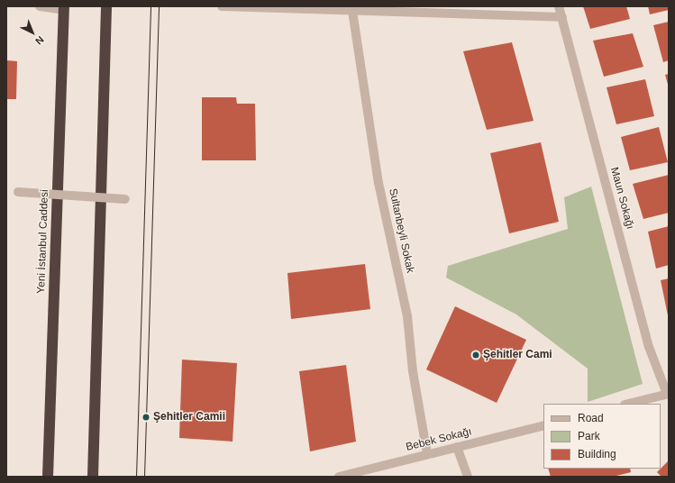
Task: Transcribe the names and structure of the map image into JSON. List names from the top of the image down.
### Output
{
  "streets": {
    "highway": ["Yeni İstanbul Caddesi"],
    "street": ["Maun Sokağı", "Sultanbeyli Sokak", "Bebek Sokağı"]
  },
  "crossings": [
    ["Sultanbeyli Sokak", "Bebek Sokağı"]
  ],
  "places": ["Şehitler Cami", "Şehitler Camii"],
  "legend": ["Road", "Park", "Building"],
  "north": "bottom right"
}
